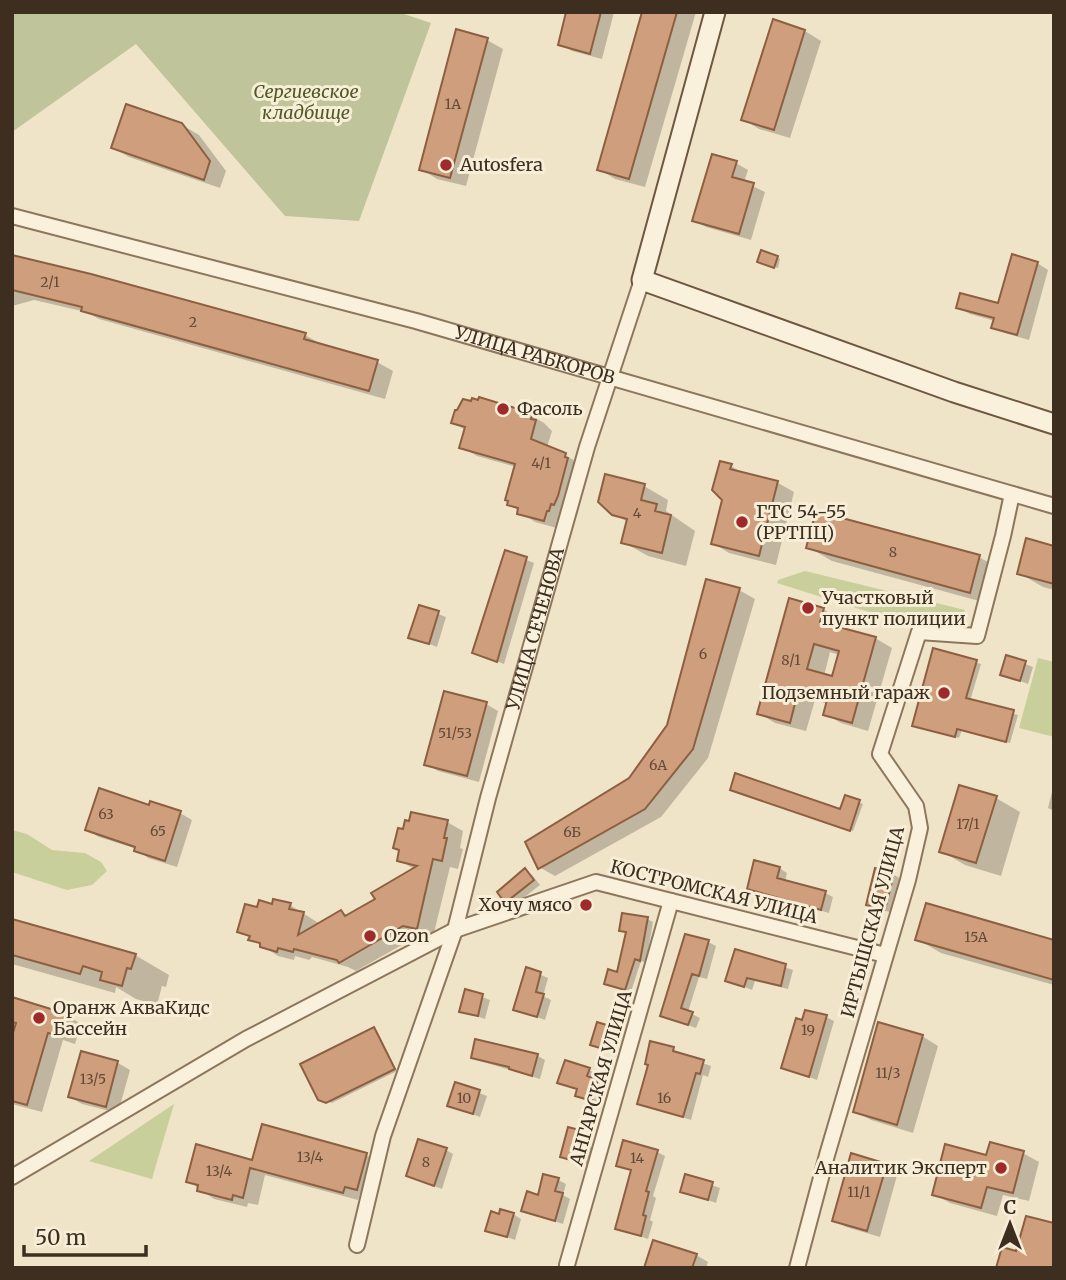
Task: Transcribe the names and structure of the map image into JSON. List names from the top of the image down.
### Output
{
  "streets": {
    "street": [
      "УЛИЦА РАБКОРОВ",
      "УЛИЦА СЕЧЕНОВА",
      "КОСТРОМСКАЯ УЛИЦА",
      "ИРТЫШСКАЯ УЛИЦА",
      "АНГАРСКАЯ УЛИЦА"
    ]
  },
  "crossings": [
    ["УЛИЦА РАБКОРОВ", "УЛИЦА СЕЧЕНОВА"],
    ["УЛИЦА РАБКОРОВ", "ИРТЫШСКАЯ УЛИЦА"],
    ["УЛИЦА СЕЧЕНОВА", "КОСТРОМСКАЯ УЛИЦА"],
    ["КОСТРОМСКАЯ УЛИЦА", "ИРТЫШСКАЯ УЛИЦА"],
    ["КОСТРОМСКАЯ УЛИЦА", "АНГАРСКАЯ УЛИЦА"]
  ],
  "parks": ["Сергиевское кладбище"],
  "places": [
    "Autosfera",
    "Фасоль",
    "ГТС 54-55 (РРТПЦ)",
    "Участковый пункт полиции",
    "Подземный гараж",
    "Хочу мясо",
    "Ozon",
    "Оранж АкваКидс Бассейн",
    "Аналитик Эксперт"
  ],
  "house_numbers": [
    "1А",
    "2/1",
    "2",
    "4/1",
    "4",
    "8",
    "6",
    "8/1",
    "51/53",
    "6А",
    "63",
    "17/1",
    "65",
    "6Б",
    "15А",
    "19",
    "11/3",
    "13/5",
    "10",
    "16",
    "13/4",
    "14",
    "8",
    "13/4",
    "11/1"
  ],
  "scale_bar": "50 m",
  "north": "top"
}
